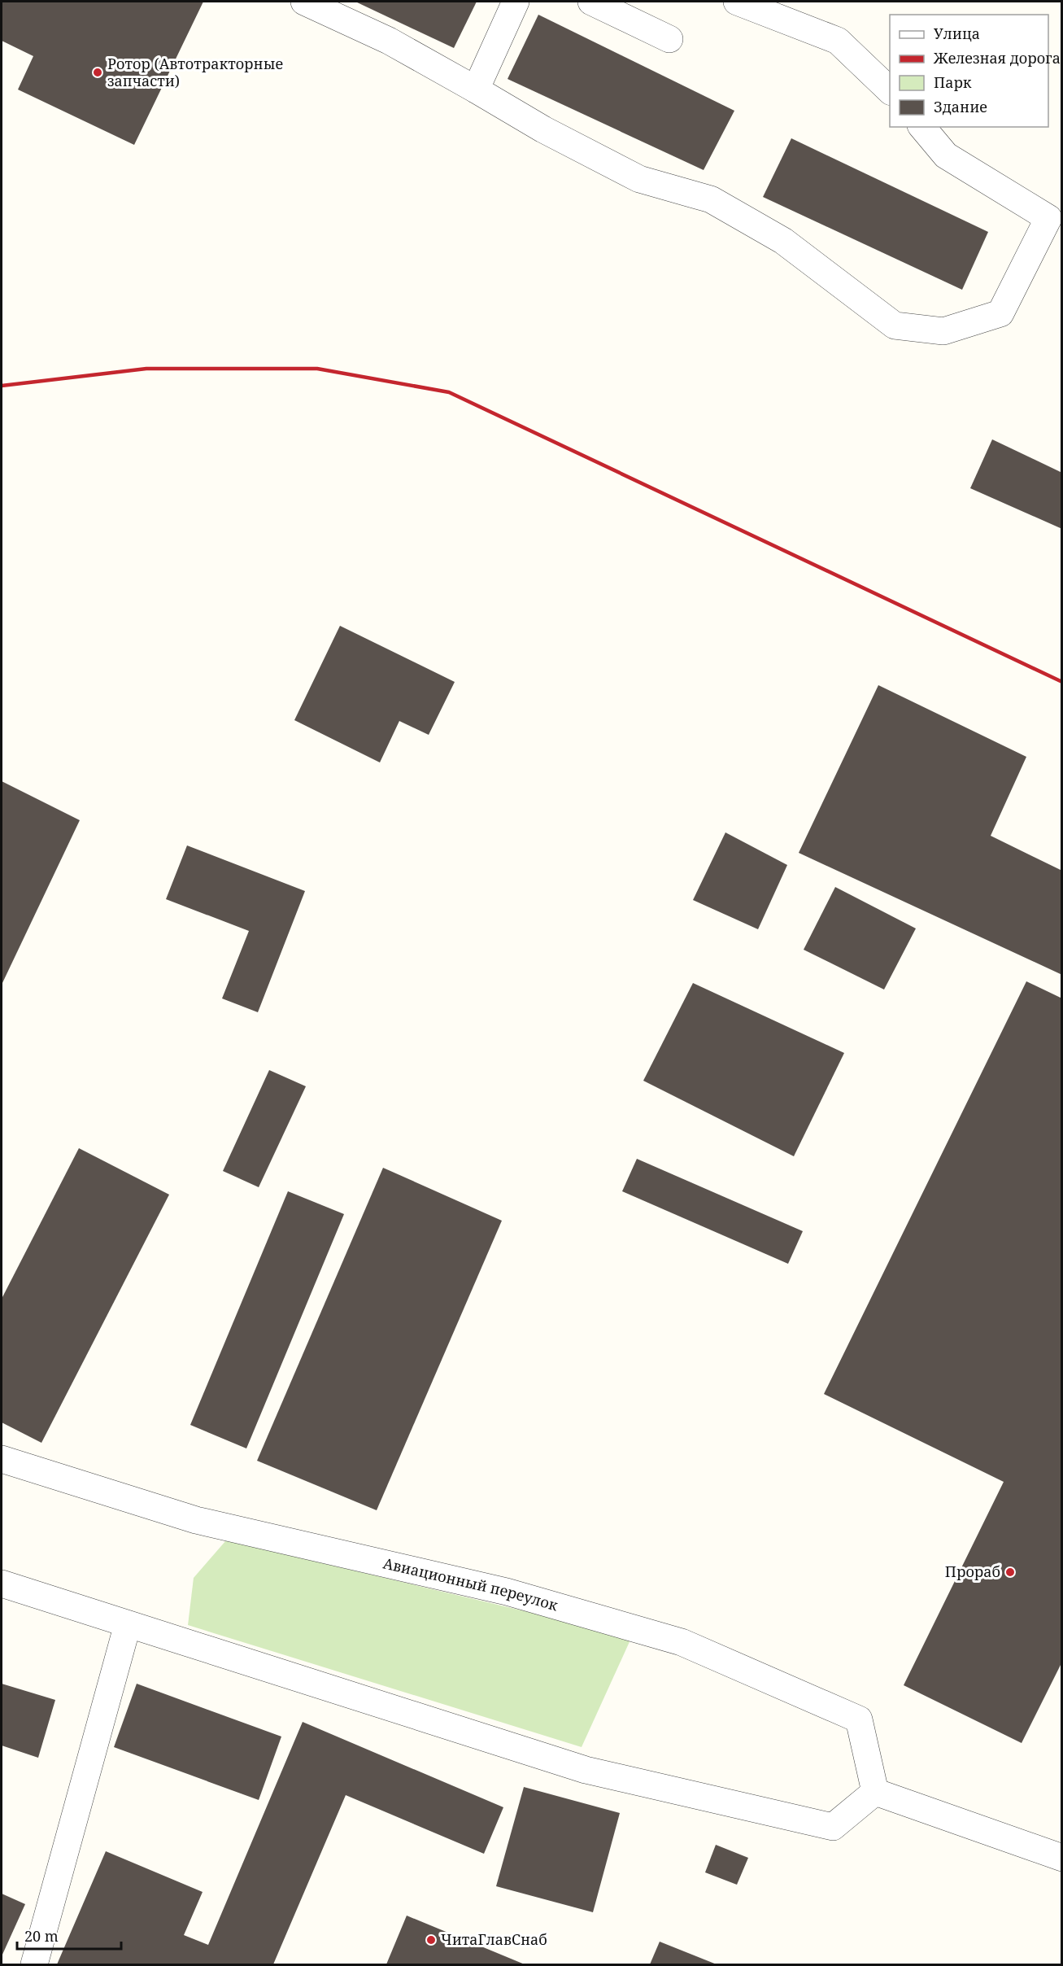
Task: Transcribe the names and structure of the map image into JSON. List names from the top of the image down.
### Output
{
  "streets": {
    "street": ["Авиационный переулок"]
  },
  "places": ["Ротор (Автотракторные запчасти)", "Прораб", "ЧитаГлавСнаб"],
  "legend": [
    "Улица",
    "Железная дорога",
    "Парк",
    "Здание"
  ],
  "scale_bar": "20 m"
}
